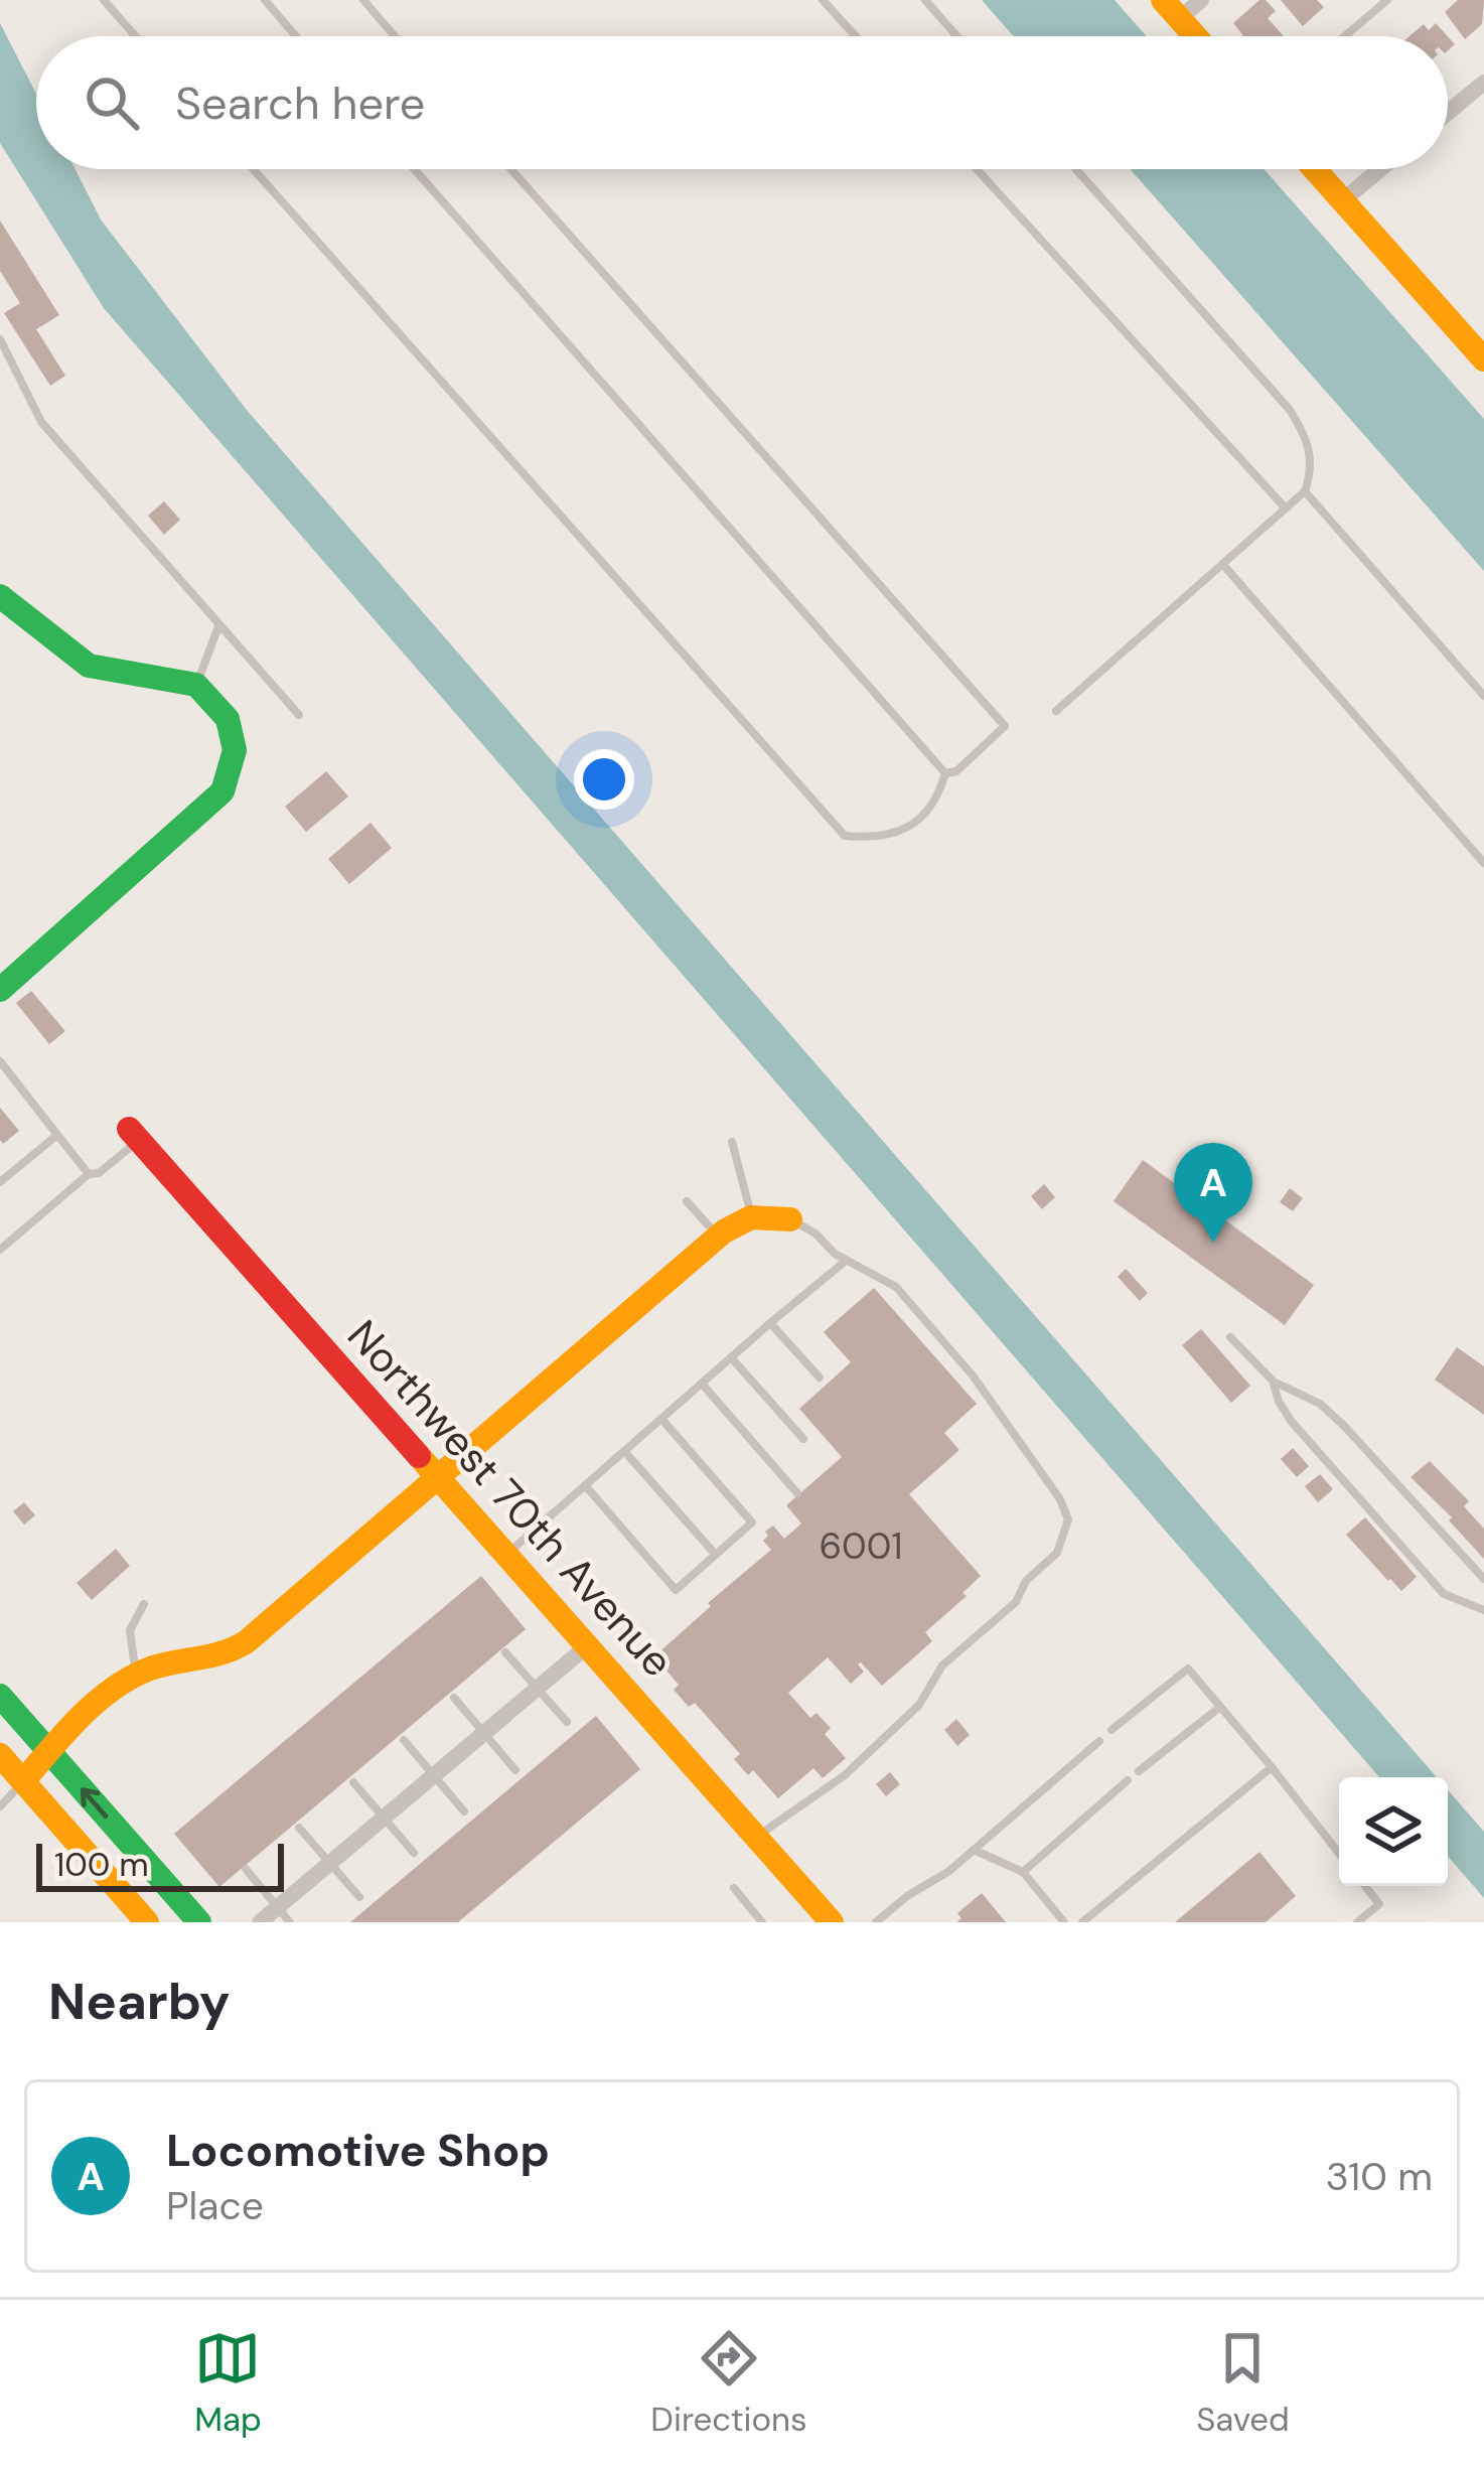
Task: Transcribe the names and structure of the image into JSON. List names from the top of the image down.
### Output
{
  "streets": {
    "street": ["Northwest 70th Avenue"]
  },
  "house_numbers": ["6001"],
  "scale_bar": "100 m",
  "page": {
    "search": "Search here",
    "pins": "A",
    "scale": "100 m",
    "heading": "Nearby",
    "list": [
      {
        "mark": "A",
        "name": "Locomotive Shop",
        "note": "Place",
        "value": "310 m"
      }
    ],
    "nav": ["Map", "Directions", "Saved"]
  }
}
